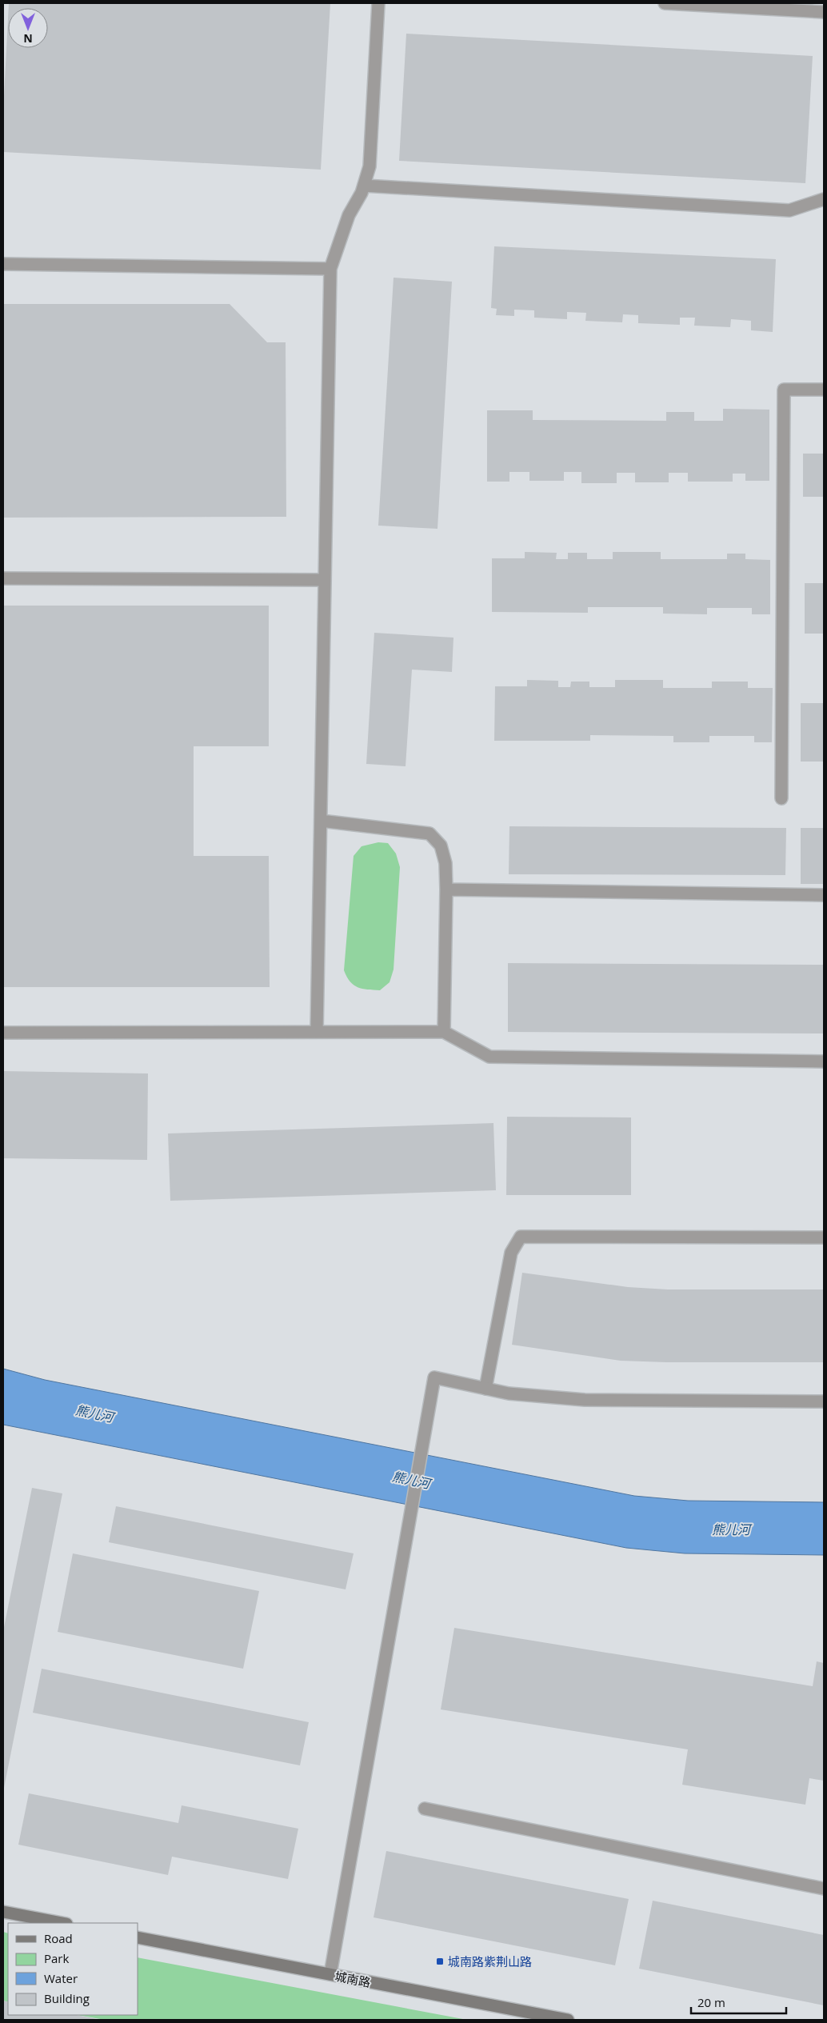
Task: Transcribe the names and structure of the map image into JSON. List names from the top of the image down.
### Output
{
  "streets": {
    "street": ["城南路"]
  },
  "water": ["熊儿河"],
  "places": {
    "transit": ["城南路紫荆山路"]
  },
  "legend": [
    "Road",
    "Park",
    "Water",
    "Building"
  ],
  "scale_bar": "20 m",
  "north": "bottom"
}
